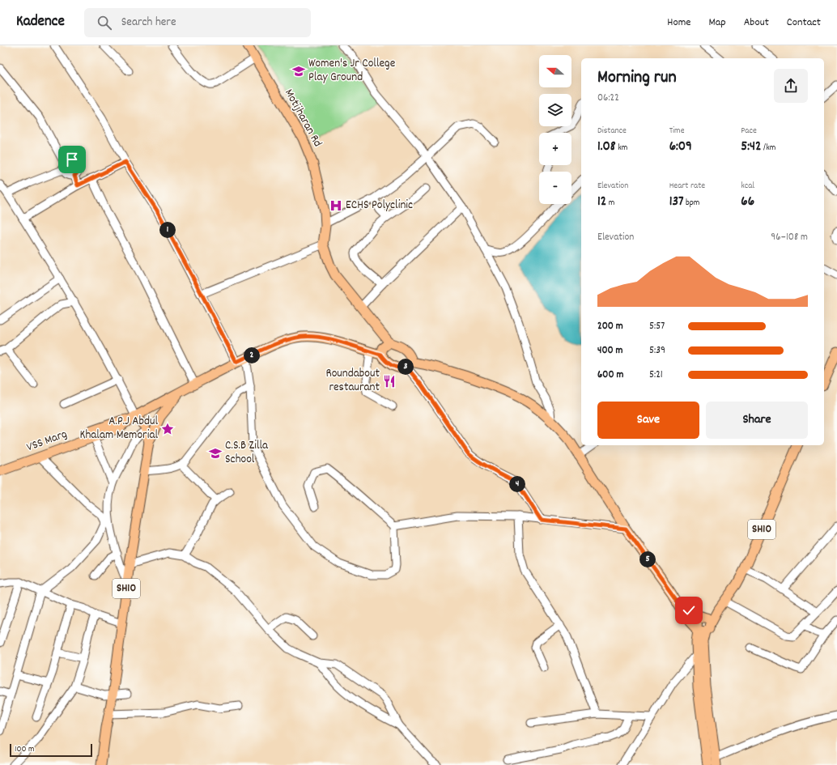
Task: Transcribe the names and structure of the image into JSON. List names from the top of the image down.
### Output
{
  "streets": {
    "main road": ["Motijharan Rd", "VSS Marg", "SH10"]
  },
  "crossings": [
    ["VSS Marg", "SH10"]
  ],
  "places": {
    "school or university": ["Women's Jr College Play Ground", "C.S.B Zilla School"],
    "hospital": ["ECHS Polyclinic"],
    "restaurant": ["Roundabout restaurant"],
    "place": ["A.P.J Abdul Khalam Memorial"]
  },
  "scale_bar": "100 m",
  "north": "left",
  "page": {
    "header": "Kadence",
    "search": "Search here",
    "nav": [
      "Home",
      "Map",
      "About",
      "Contact"
    ],
    "map_buttons": ["+", "−"],
    "heading": ["Morning run", "06:22"],
    "stats": [
      ["Distance", "1.08 km"],
      ["Time", "6:09"],
      ["Pace", "5:42 /km"],
      ["Elevation", "12 m"],
      ["Heart rate", "137 bpm"],
      ["kcal", "66"]
    ],
    "pins": [
      "1",
      "2",
      "3",
      "4",
      "5"
    ],
    "chart": ["Elevation", "96–108 m"],
    "list": [
      {
        "name": "200 m",
        "note": "5:57"
      },
      {
        "name": "400 m",
        "note": "5:39"
      },
      {
        "name": "600 m",
        "note": "5:21"
      }
    ],
    "buttons": ["Save", "Share"],
    "scale": "100 m"
  }
}
